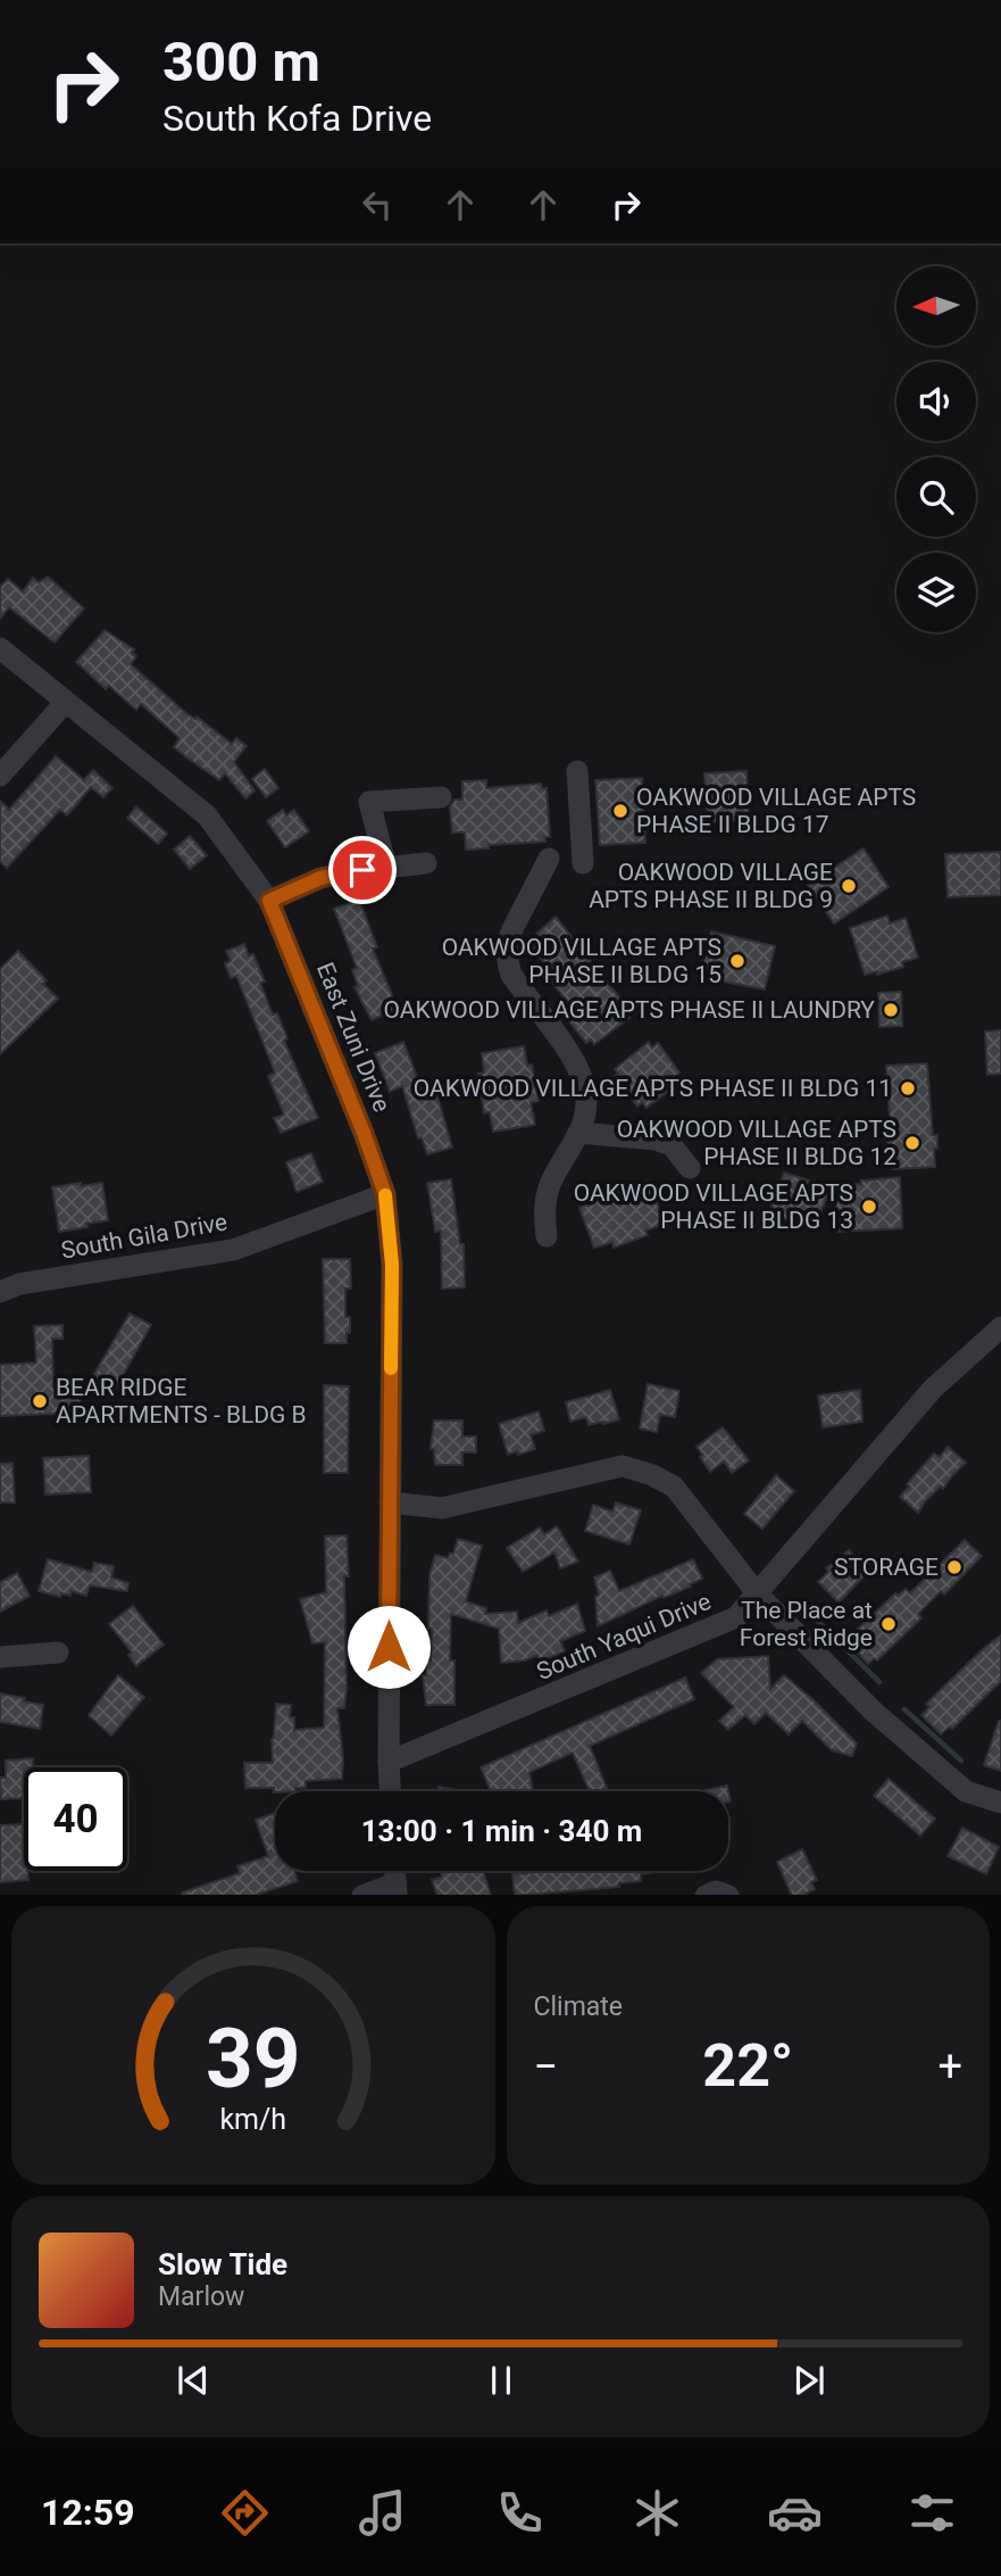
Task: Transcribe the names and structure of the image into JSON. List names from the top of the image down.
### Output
{
  "streets": {
    "street": ["East Zuni Drive", "South Gila Drive", "South Yaqui Drive"]
  },
  "crossings": [
    ["East Zuni Drive", "South Gila Drive"],
    ["East Zuni Drive", "South Yaqui Drive"]
  ],
  "places": [
    "OAKWOOD VILLAGE APTS PHASE II BLDG 17",
    "OAKWOOD VILLAGE APTS PHASE II BLDG 9",
    "OAKWOOD VILLAGE APTS PHASE II BLDG 15",
    "OAKWOOD VILLAGE APTS PHASE II LAUNDRY",
    "OAKWOOD VILLAGE APTS PHASE II BLDG 11",
    "OAKWOOD VILLAGE APTS PHASE II BLDG 12",
    "OAKWOOD VILLAGE APTS PHASE II BLDG 13",
    "BEAR RIDGE APARTMENTS - BLDG B",
    "STORAGE",
    "The Place at Forest Ridge"
  ],
  "north": "left",
  "page": {
    "turn": ["300 m", "South Kofa Drive"],
    "limit": "40",
    "trip": "13:00 · 1 min · 340 m",
    "tile": "Climate",
    "heat": ["−", "22°", "+"],
    "song": ["Slow Tide", "Marlow"],
    "tabs": "12:59",
    "gauge": ["39", "km/h"]
  }
}
